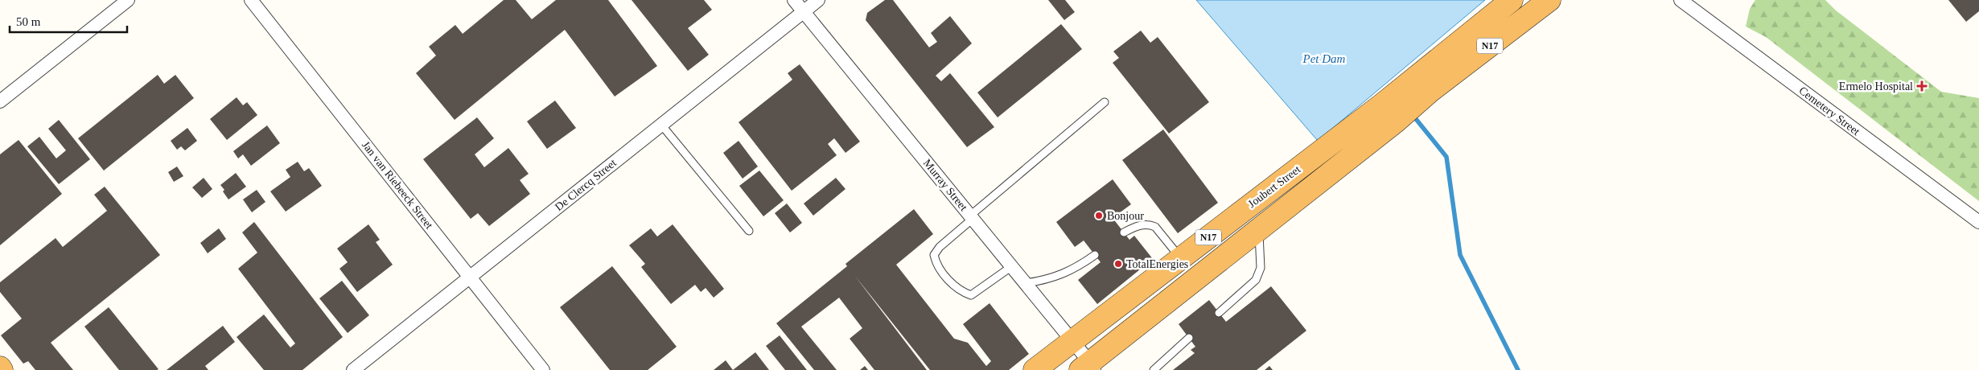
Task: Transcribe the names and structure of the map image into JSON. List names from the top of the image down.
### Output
{
  "streets": {
    "highway": ["N17", "Joubert Street"],
    "street": [
      "Cemetery Street",
      "Jan van Riebeeck Street",
      "De Clercq Street",
      "Murray Street"
    ]
  },
  "crossings": [
    ["Jan van Riebeeck Street", "De Clercq Street"],
    ["De Clercq Street", "Murray Street"],
    ["Murray Street", "Joubert Street"]
  ],
  "water": ["Pet Dam"],
  "places": {
    "health": ["Ermelo Hospital"],
    "other": ["Bonjour", "TotalEnergies"]
  },
  "scale_bar": "50 m"
}
